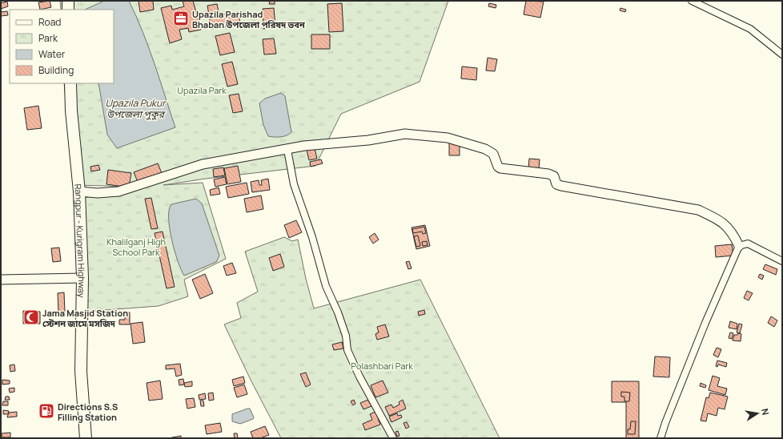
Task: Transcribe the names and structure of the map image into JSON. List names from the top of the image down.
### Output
{
  "streets": {
    "highway": ["Rangpur - Kurigram Highway"]
  },
  "water": ["Upazila Pukur উপজেলা পুকুর"],
  "parks": ["Upazila Park", "Khalilganj High School Park", "Polashbari Park"],
  "places": {
    "office": ["Upazila Parishad Bhaban উপজেলা পরিষদ ভবন"],
    "mosque": ["Jama Masjid Station স্টেশন জামে মসজিদ"],
    "fuel station": ["Directions S.S Filling Station"]
  },
  "legend": [
    "Road",
    "Park",
    "Water",
    "Building"
  ],
  "north": "right"
}
